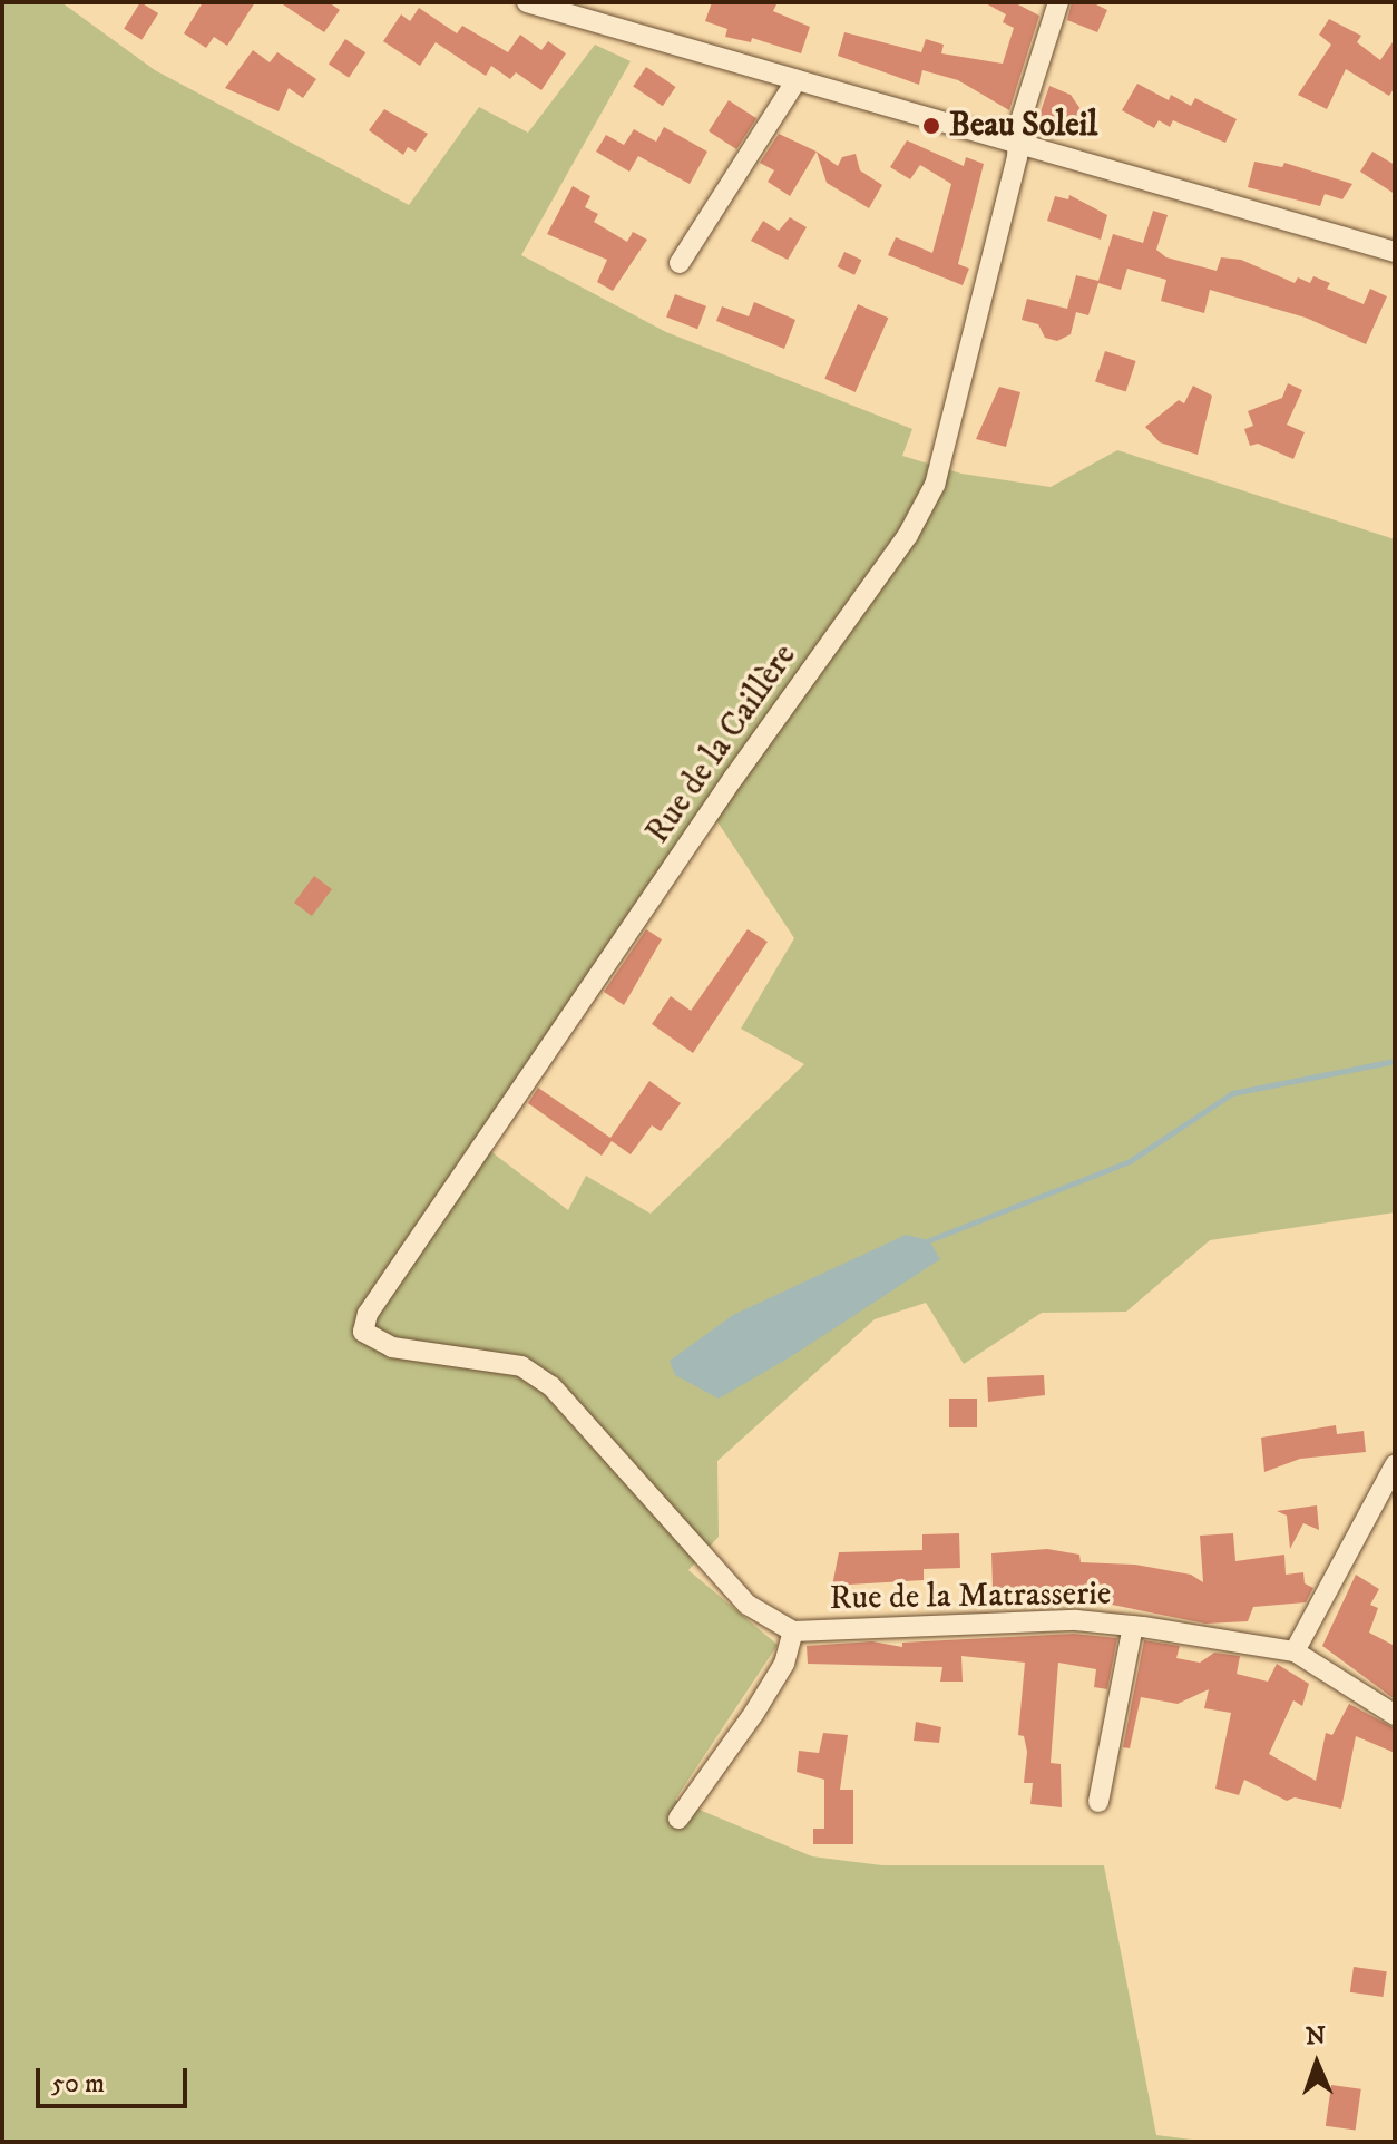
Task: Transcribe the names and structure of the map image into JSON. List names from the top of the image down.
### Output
{
  "streets": {
    "street": ["Rue de la Caillère", "Rue de la Matrasserie"]
  },
  "crossings": [
    ["Rue de la Caillère", "Rue de la Matrasserie"]
  ],
  "places": ["Beau Soleil"],
  "scale_bar": "50 m",
  "north": "top"
}
